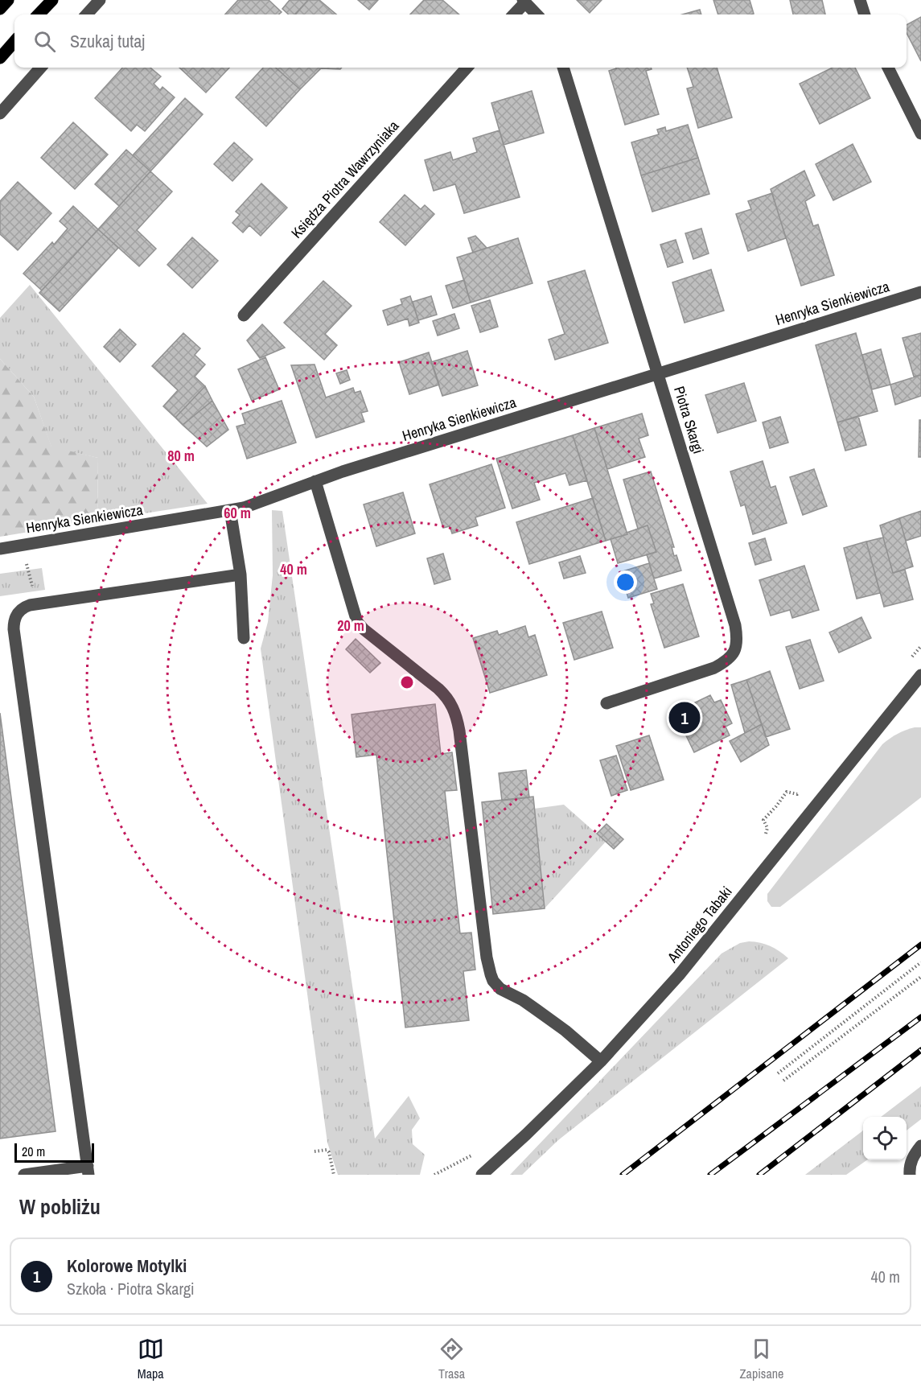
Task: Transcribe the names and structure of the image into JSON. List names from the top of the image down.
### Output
{
  "streets": {
    "street": [
      "Księdza Piotra Wawrzyniaka",
      "Henryka Sienkiewicza",
      "Piotra Skargi",
      "Antoniego Tabaki"
    ]
  },
  "crossings": [
    ["Henryka Sienkiewicza", "Piotra Skargi"]
  ],
  "scale_bar": "20 m",
  "page": {
    "search": "Szukaj tutaj",
    "pins": "1",
    "scale": "20 m",
    "heading": "W pobliżu",
    "list": [
      {
        "mark": "1",
        "name": "Kolorowe Motylki",
        "note": "Szkoła · Piotra Skargi",
        "value": "40 m"
      }
    ],
    "nav": ["Mapa", "Trasa", "Zapisane"]
  },
  "rings": [
    "80 m",
    "60 m",
    "40 m",
    "20 m"
  ]
}
